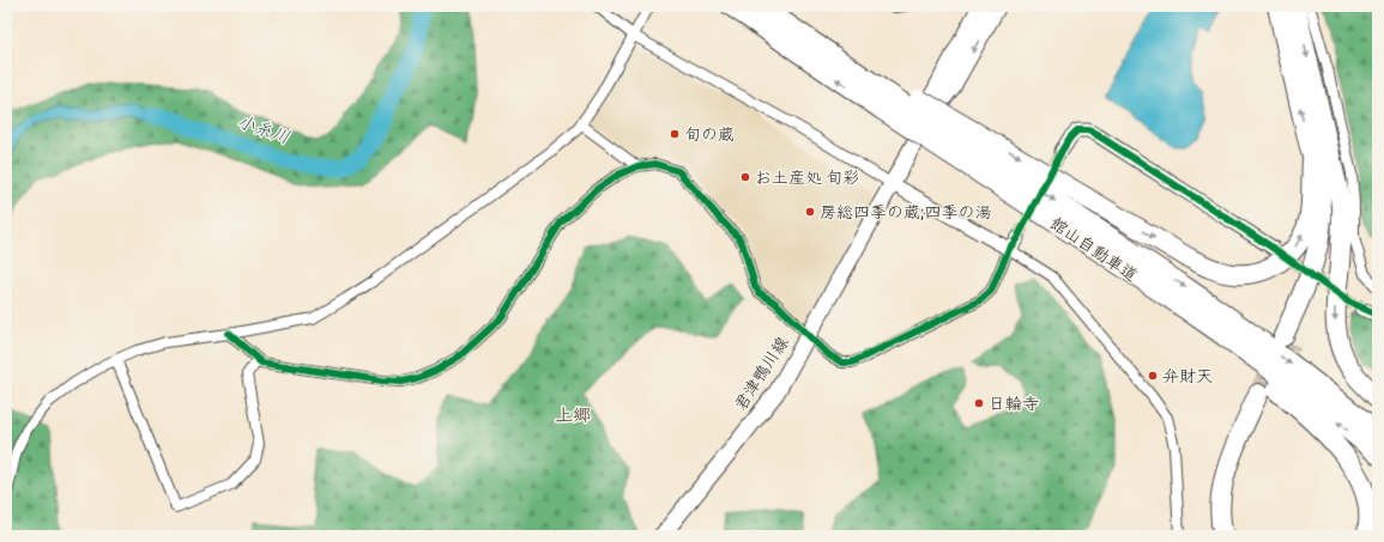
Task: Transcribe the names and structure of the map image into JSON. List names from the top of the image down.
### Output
{
  "streets": {
    "highway": ["館山自動車道"],
    "main road": ["君津鴨川線"]
  },
  "districts": ["上郷"],
  "water": ["小糸川"],
  "places": [
    "旬の蔵",
    "お土産処 旬彩",
    "房総四季の蔵;四季の湯",
    "弁財天",
    "日輪寺"
  ]
}
